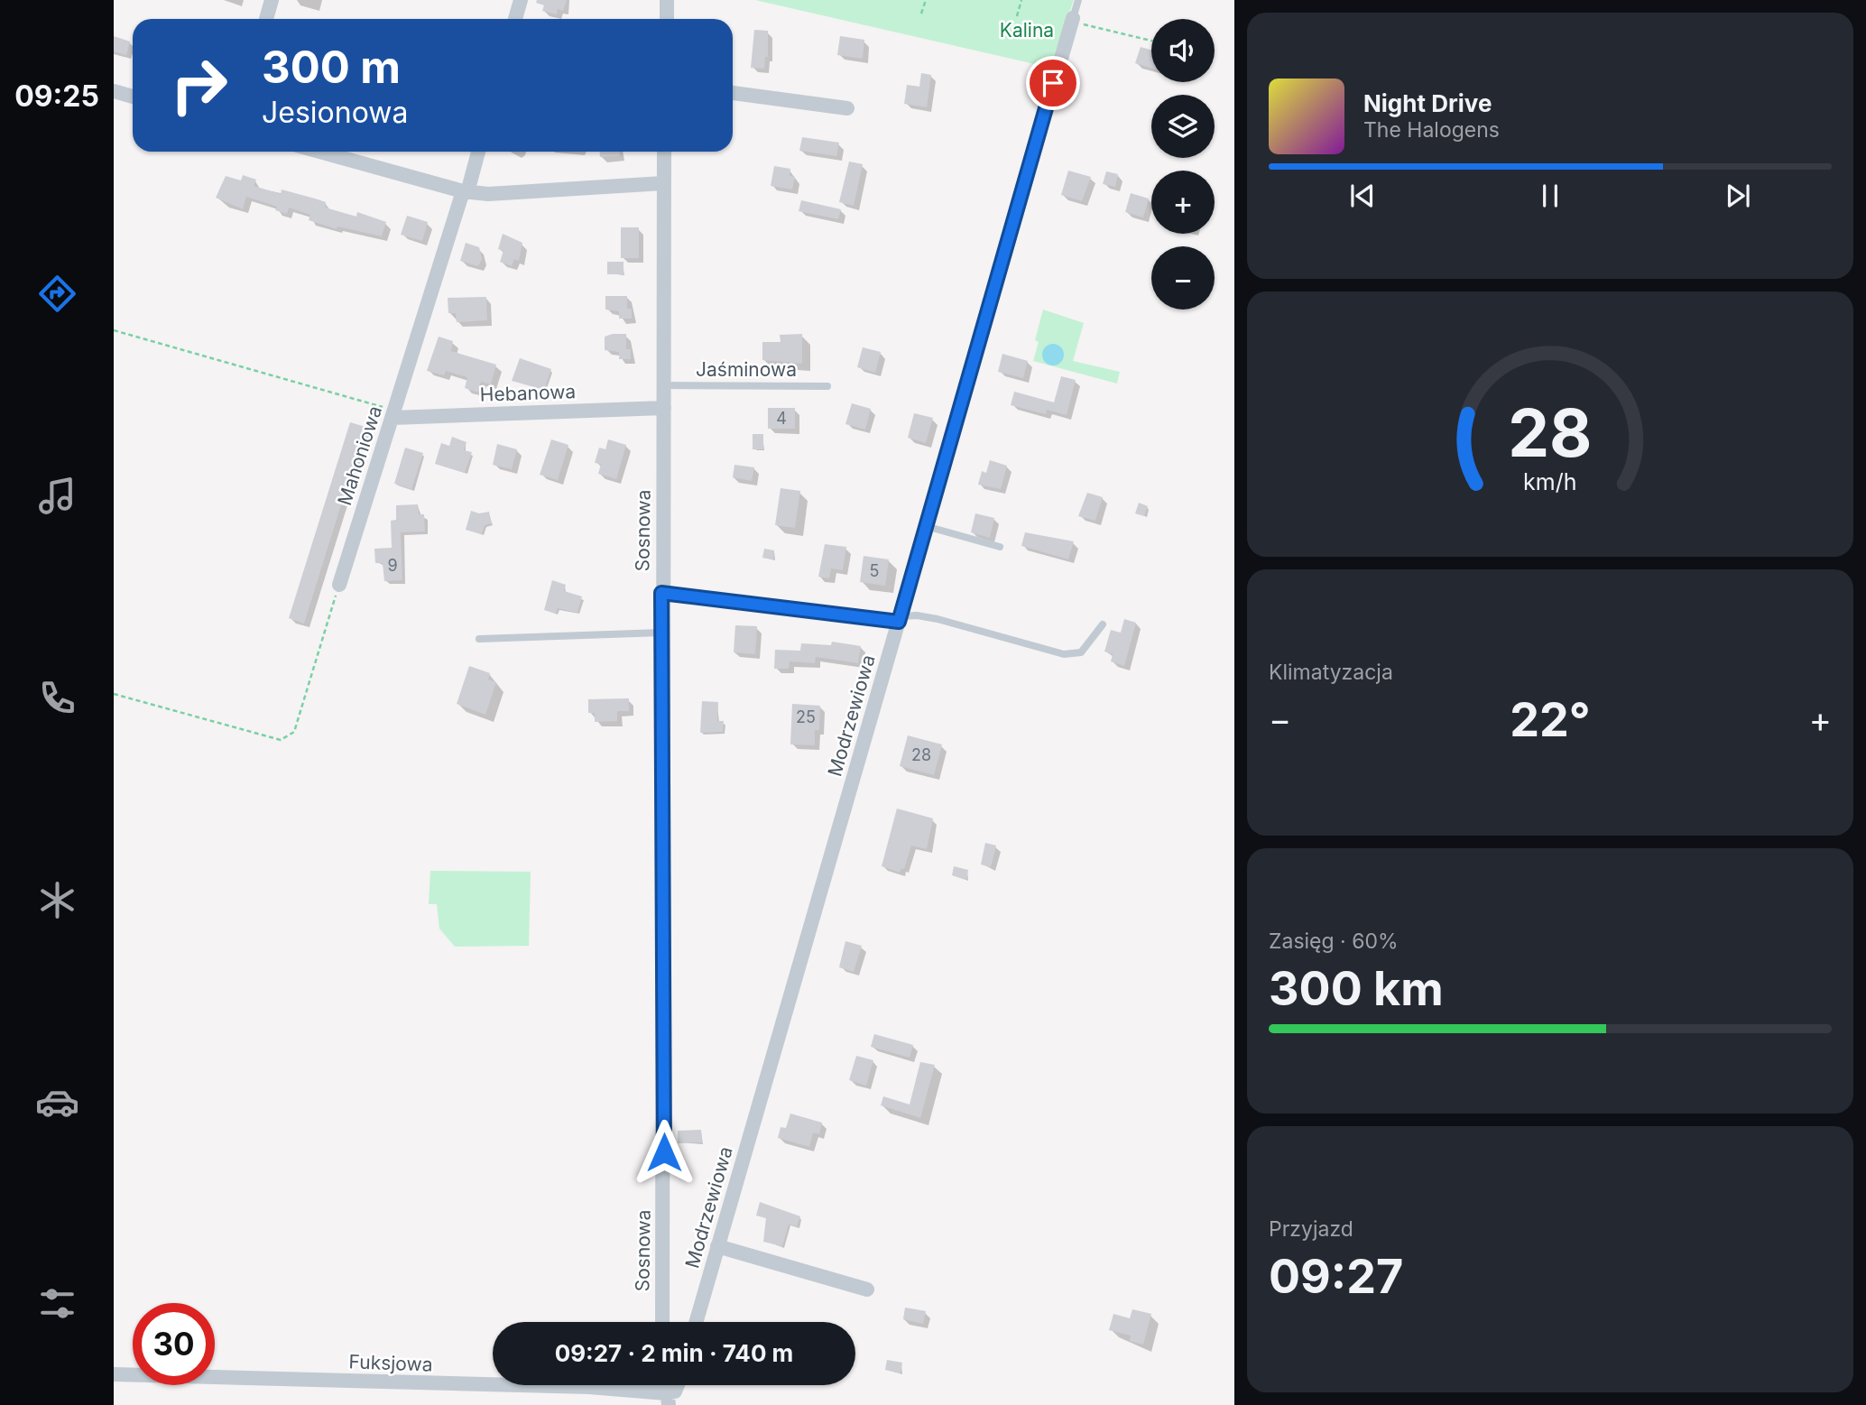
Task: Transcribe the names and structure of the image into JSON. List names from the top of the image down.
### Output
{
  "streets": {
    "street": [
      "Hebanowa",
      "Mahoniowa",
      "Sosnowa",
      "Modrzewiowa",
      "Fuksjowa"
    ],
    "lane": ["Jaśminowa"]
  },
  "crossings": [
    ["Jaśminowa", "Sosnowa"],
    ["Hebanowa", "Mahoniowa"],
    ["Hebanowa", "Sosnowa"]
  ],
  "parks": ["Kalina"],
  "house_numbers": [
    "4",
    "9",
    "5",
    "25",
    "28"
  ],
  "page": {
    "tabs": "09:25",
    "map_buttons": ["+", "−"],
    "turn": ["300 m", "Jesionowa"],
    "song": ["Night Drive", "The Halogens"],
    "tile": [
      "Klimatyzacja",
      ["Zasięg · 60%", "300 km"],
      ["Przyjazd", "09:27"]
    ],
    "heat": ["−", "22°", "+"],
    "limit": "30",
    "trip": "09:27 · 2 min · 740 m",
    "gauge": ["28", "km/h"]
  }
}
